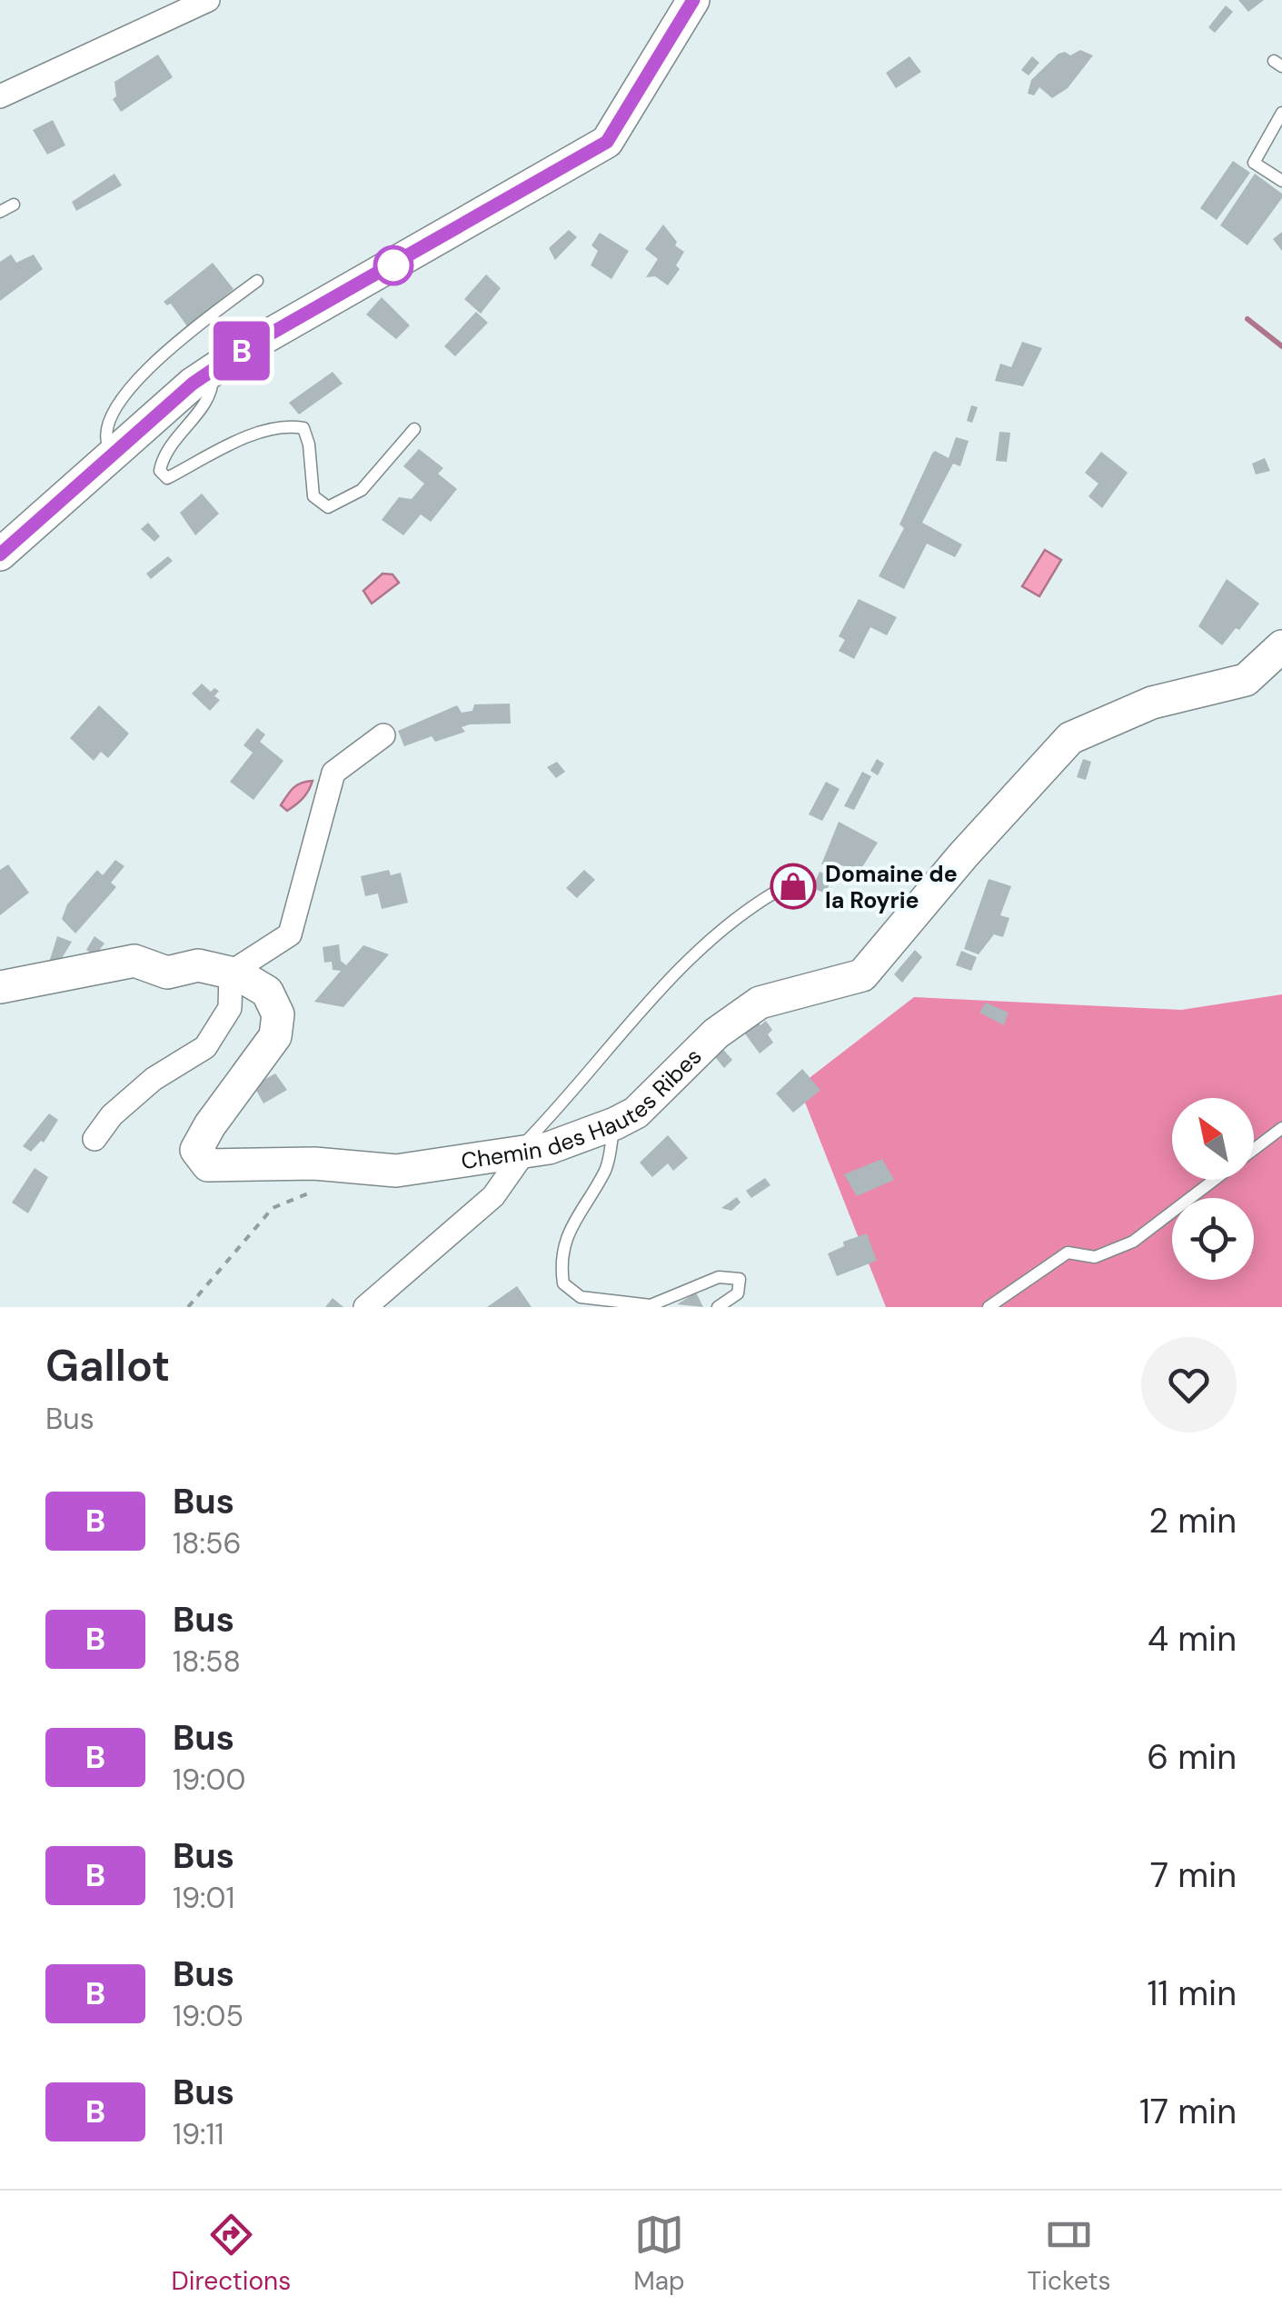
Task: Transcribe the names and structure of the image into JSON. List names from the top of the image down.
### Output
{
  "streets": {
    "street": ["Chemin des Hautes Ribes"]
  },
  "places": {
    "shop": ["Domaine de la Royrie"]
  },
  "lines": ["bus line B"],
  "north": "top left",
  "page": {
    "on_map": "B",
    "heading": ["Gallot", "Bus"],
    "list": [
      {
        "mark": "B",
        "name": "Bus",
        "note": "18:56",
        "value": "2 min"
      },
      {
        "mark": "B",
        "name": "Bus",
        "note": "18:58",
        "value": "4 min"
      },
      {
        "mark": "B",
        "name": "Bus",
        "note": "19:00",
        "value": "6 min"
      },
      {
        "mark": "B",
        "name": "Bus",
        "note": "19:01",
        "value": "7 min"
      },
      {
        "mark": "B",
        "name": "Bus",
        "note": "19:05",
        "value": "11 min"
      },
      {
        "mark": "B",
        "name": "Bus",
        "note": "19:11",
        "value": "17 min"
      }
    ],
    "tabs": ["Directions", "Map", "Tickets"]
  }
}
